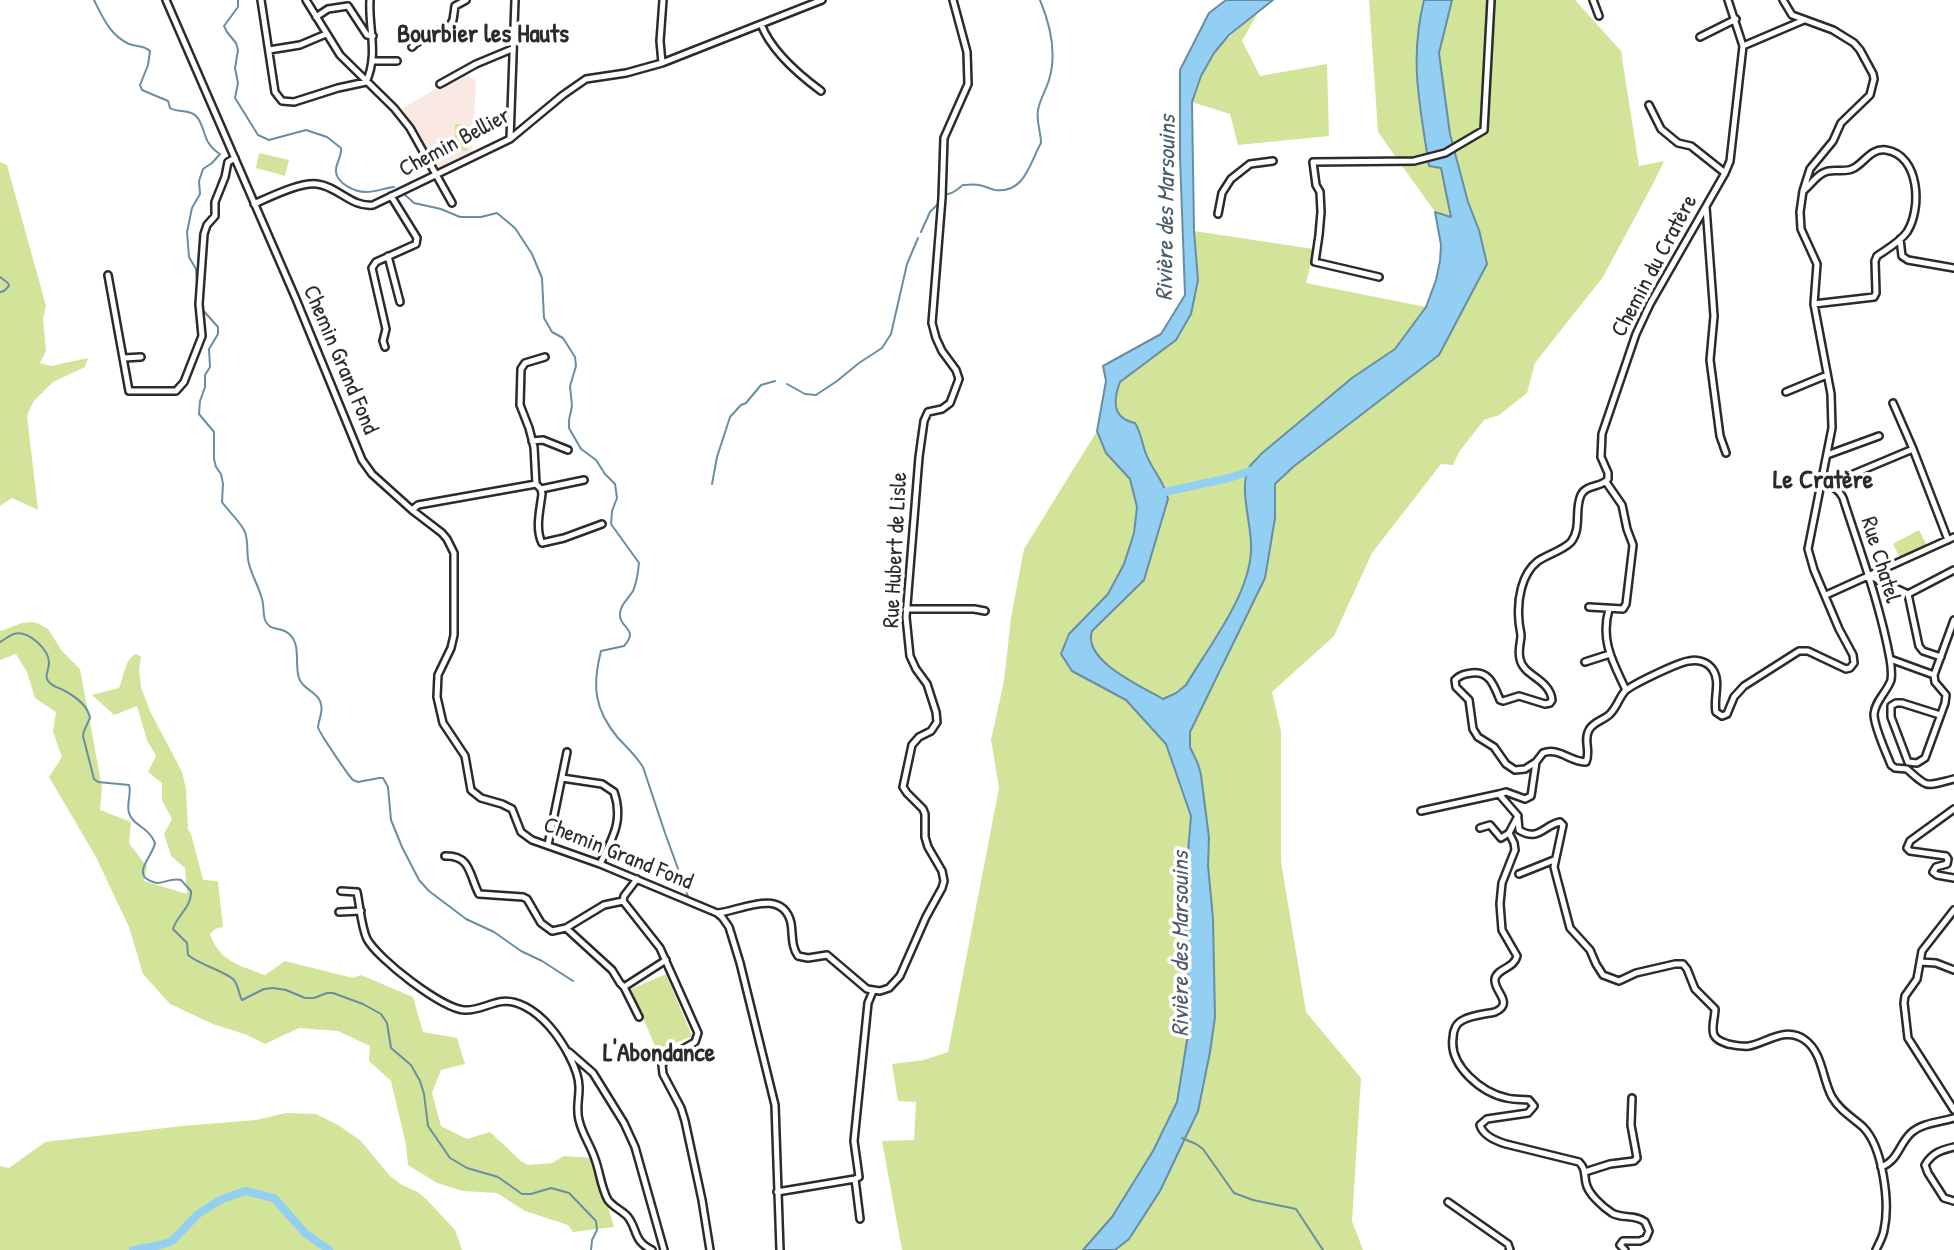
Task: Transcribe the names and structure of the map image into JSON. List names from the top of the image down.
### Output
{
  "streets": {
    "street": [
      "Chemin Bellier",
      "Chemin du Cratère",
      "Chemin Grand Fond",
      "Rue Hubert de Lisle",
      "Rue Chatel"
    ]
  },
  "crossings": [
    ["Chemin Bellier", "Chemin Grand Fond"]
  ],
  "districts": ["Bourbier les Hauts", "Le Cratère", "L'Abondance"],
  "water": ["Rivière des Marsouins"]
}
